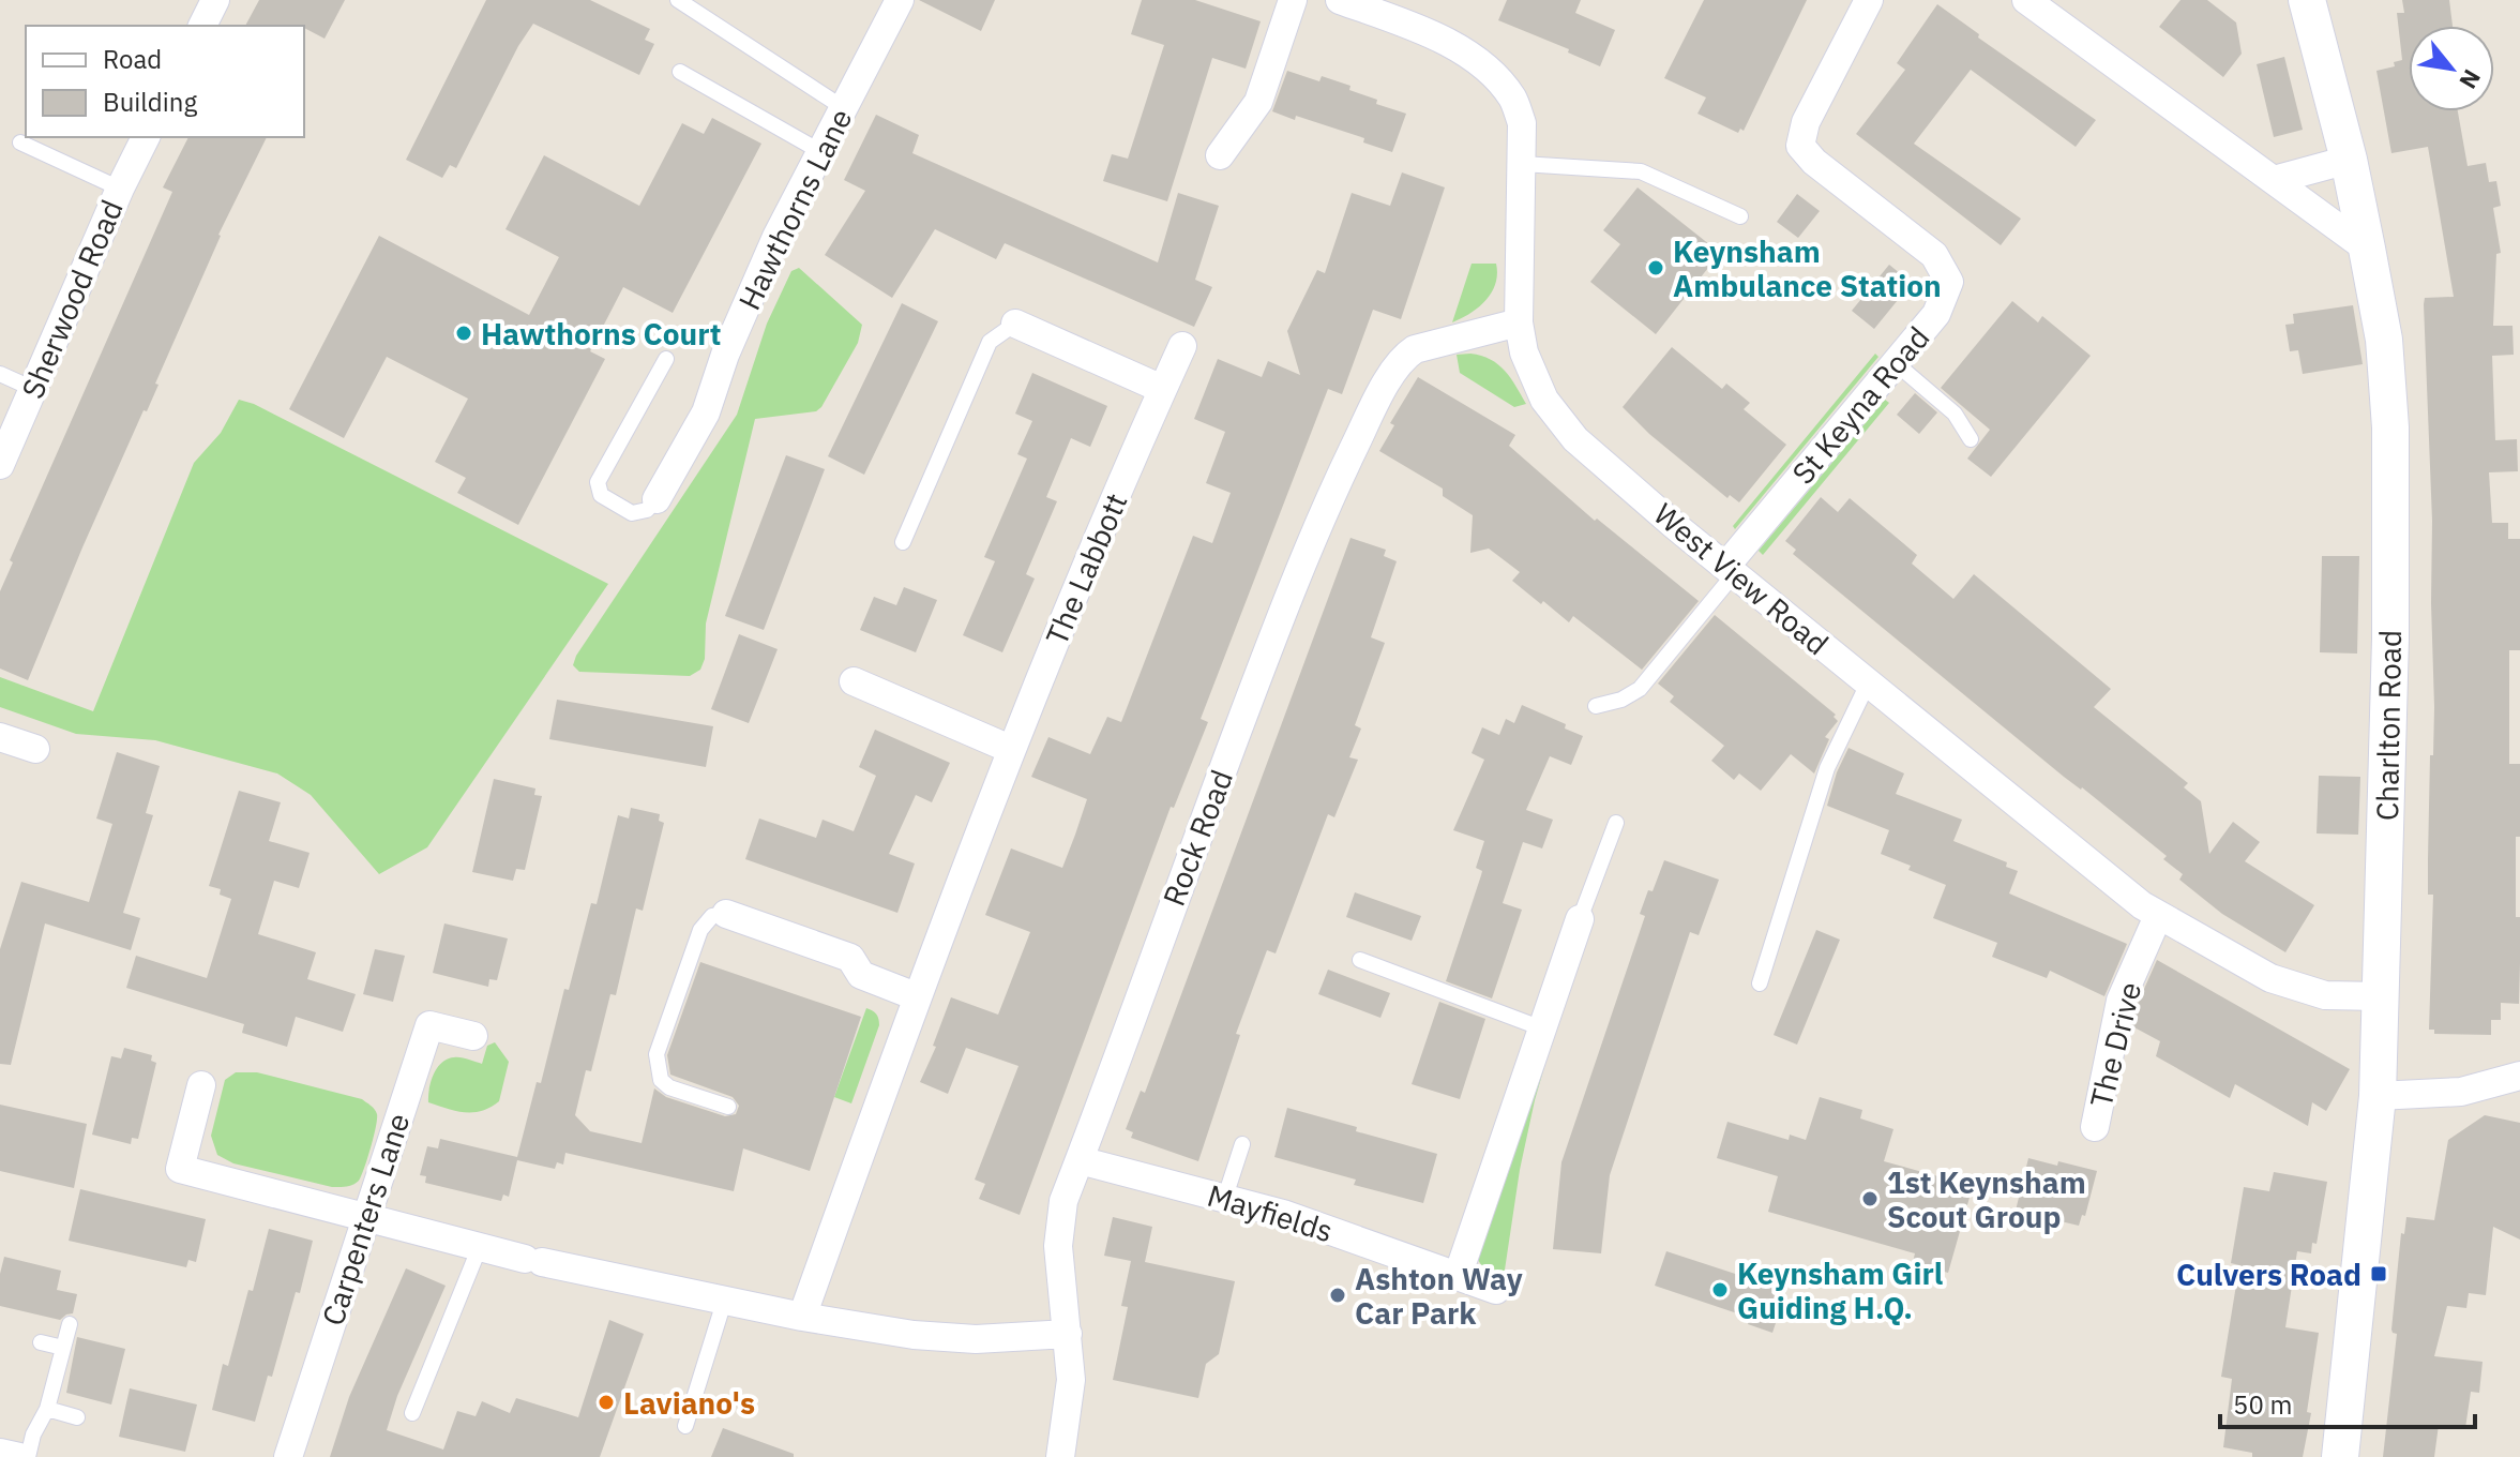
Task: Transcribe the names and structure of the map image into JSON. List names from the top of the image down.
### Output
{
  "streets": {
    "street": [
      "Hawthorns Lane",
      "Sherwood Road",
      "St Keyna Road",
      "The Labbott",
      "West View Road",
      "Charlton Road",
      "Rock Road",
      "The Drive",
      "Mayfields",
      "Carpenters Lane"
    ]
  },
  "crossings": [
    ["St Keyna Road", "West View Road"],
    ["West View Road", "Charlton Road"],
    ["West View Road", "Rock Road"],
    ["West View Road", "The Drive"],
    ["Rock Road", "Mayfields"]
  ],
  "places": {
    "other": [
      "Keynsham Ambulance Station",
      "Hawthorns Court",
      "1st Keynsham Scout Group",
      "Keynsham Girl Guiding H.Q.",
      "Ashton Way Car Park",
      "Laviano's"
    ],
    "transit": ["Culvers Road"]
  },
  "legend": ["Road", "Building"],
  "scale_bar": "50 m",
  "north": "bottom right"
}
